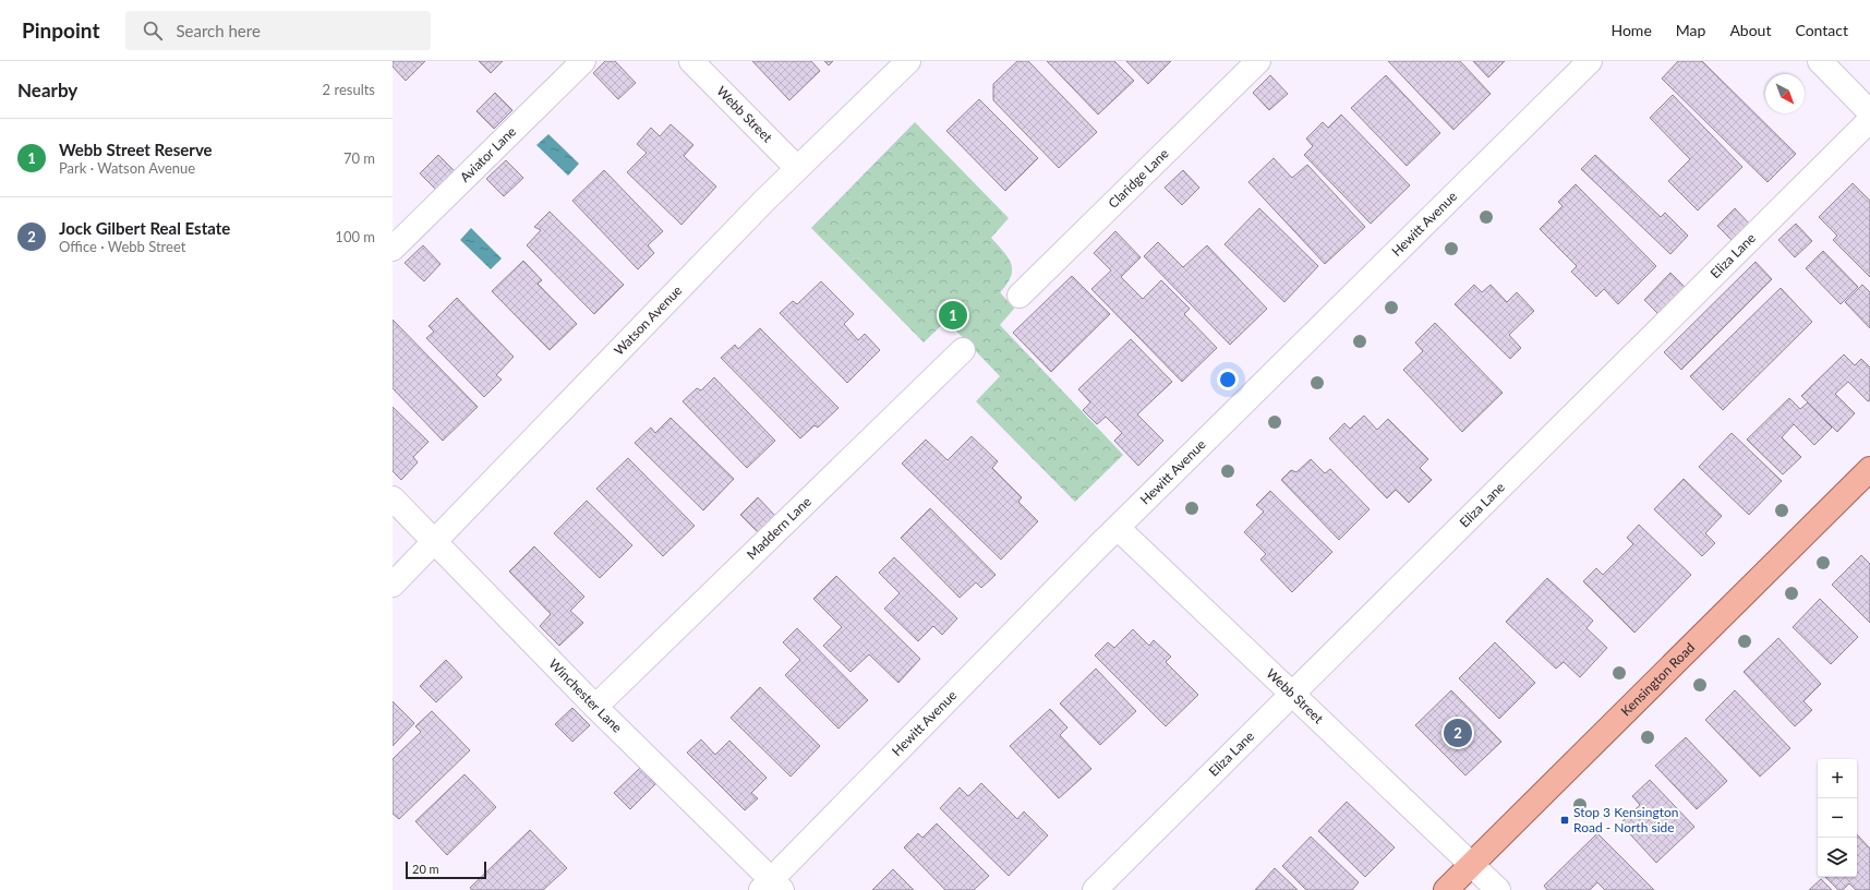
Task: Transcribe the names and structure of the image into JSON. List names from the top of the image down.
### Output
{
  "streets": {
    "main road": ["Kensington Road"],
    "street": [
      "Webb Street",
      "Aviator Lane",
      "Claridge Lane",
      "Hewitt Avenue",
      "Eliza Lane",
      "Watson Avenue",
      "Maddern Lane",
      "Winchester Lane"
    ]
  },
  "crossings": [
    ["Webb Street", "Hewitt Avenue"],
    ["Webb Street", "Eliza Lane"],
    ["Webb Street", "Watson Avenue"],
    ["Webb Street", "Kensington Road"],
    ["Hewitt Avenue", "Winchester Lane"],
    ["Watson Avenue", "Winchester Lane"],
    ["Maddern Lane", "Winchester Lane"]
  ],
  "places": {
    "transit": ["Stop 3 Kensington Road - North side"]
  },
  "scale_bar": "20 m",
  "north": "bottom right",
  "page": {
    "header": "Pinpoint",
    "search": "Search here",
    "nav": [
      "Home",
      "Map",
      "About",
      "Contact"
    ],
    "heading": ["Nearby", "2 results"],
    "list": [
      {
        "mark": "1",
        "name": "Webb Street Reserve",
        "note": "Park · Watson Avenue",
        "value": "70 m"
      },
      {
        "mark": "2",
        "name": "Jock Gilbert Real Estate",
        "note": "Office · Webb Street",
        "value": "100 m"
      }
    ],
    "pins": ["1", "2"],
    "map_buttons": ["+", "−"],
    "scale": "20 m"
  }
}
